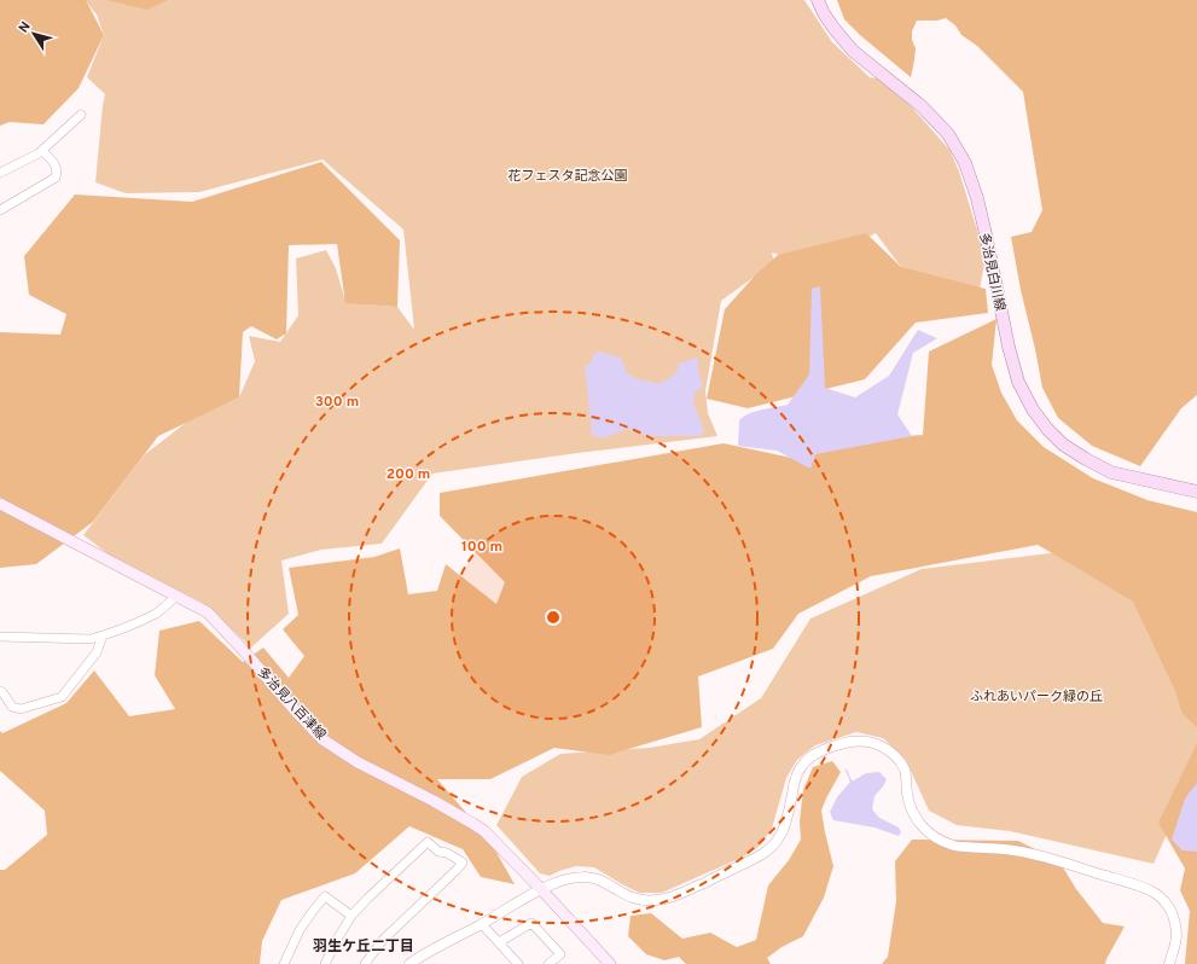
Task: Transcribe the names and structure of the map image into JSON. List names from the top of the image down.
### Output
{
  "streets": {
    "main road": ["多治見白川線", "多治見八百津線"]
  },
  "districts": ["羽生ケ丘二丁目"],
  "parks": ["花フェスタ記念公園", "ふれあいパーク緑の丘"],
  "north": "top left",
  "rings": ["300 m", "200 m", "100 m"]
}
